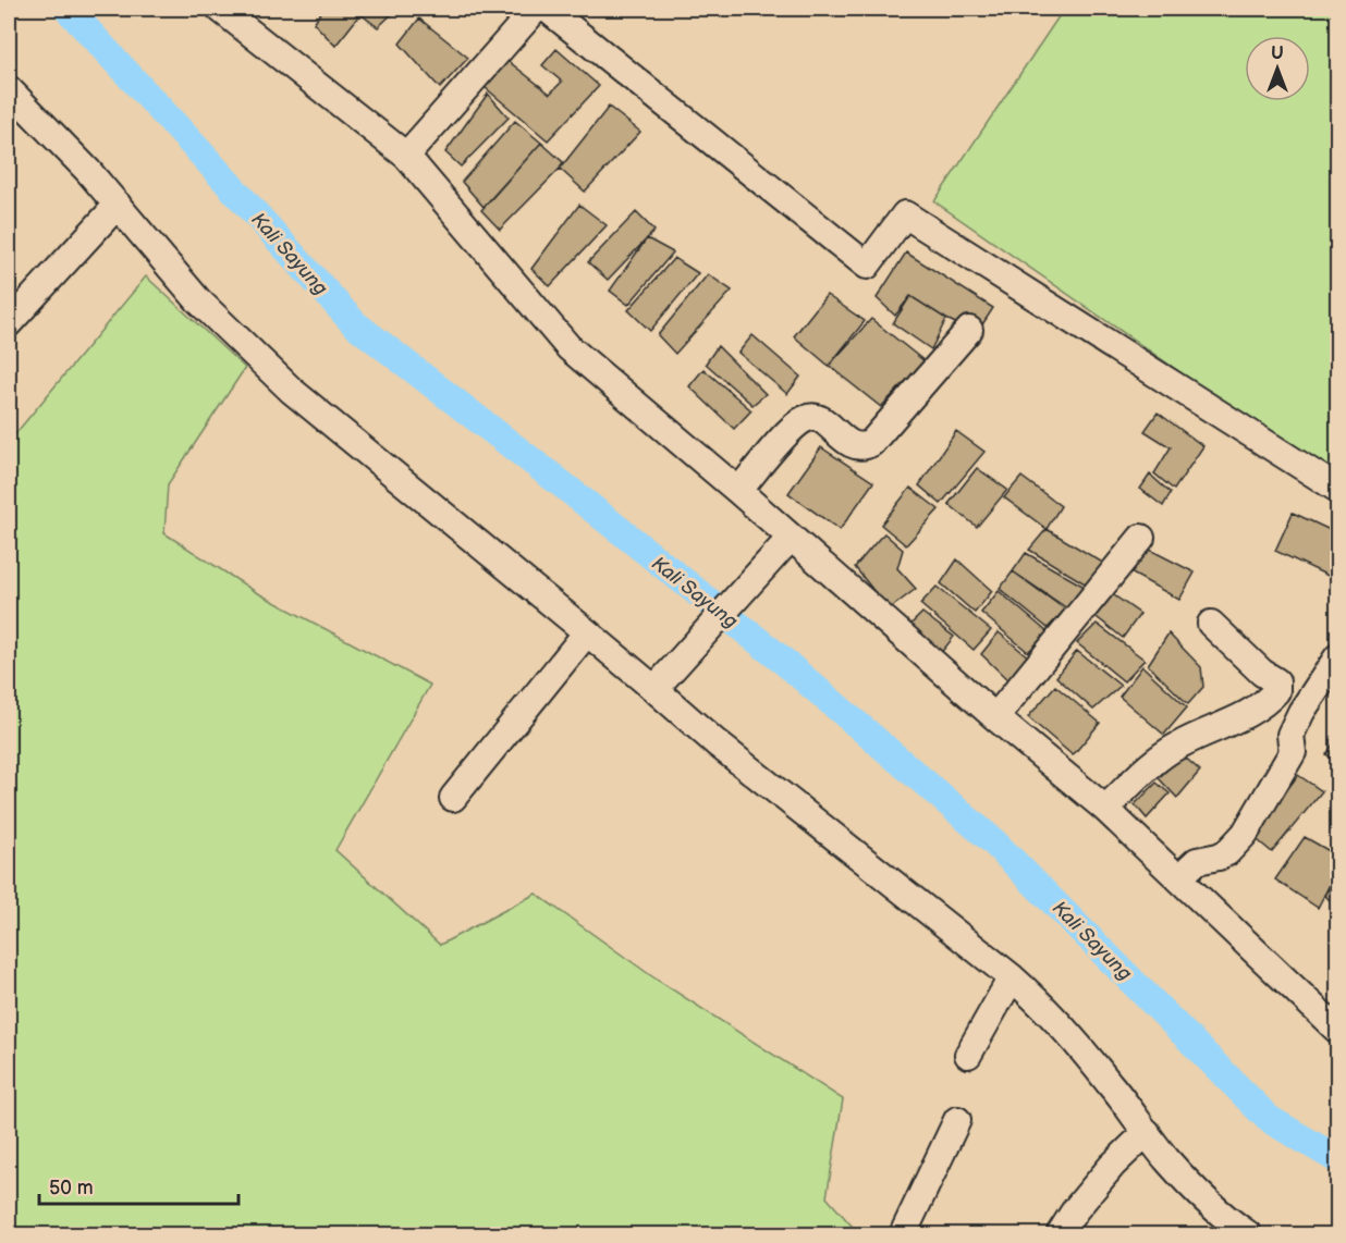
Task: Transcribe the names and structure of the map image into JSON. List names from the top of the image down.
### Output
{
  "water": ["Kali Sayung"],
  "scale_bar": "50 m",
  "north": "top"
}
